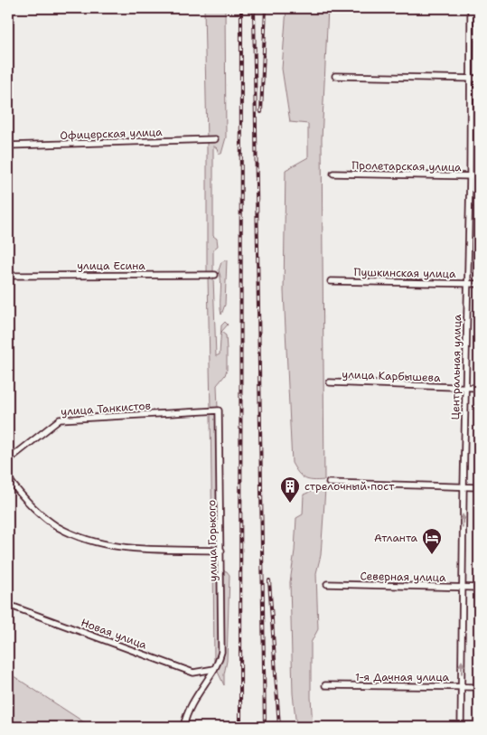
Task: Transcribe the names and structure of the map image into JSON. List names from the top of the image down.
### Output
{
  "streets": {
    "street": [
      "Офицерская улица",
      "Пролетарская улица",
      "улица Есина",
      "Пушкинская улица",
      "Центральная улица",
      "улица Карбышева",
      "улица Танкистов",
      "улица Горького",
      "Северная улица",
      "Новая улица",
      "1-я Дачная улица"
    ]
  },
  "crossings": [
    ["Пролетарская улица", "Центральная улица"],
    ["Пушкинская улица", "Центральная улица"],
    ["Центральная улица", "улица Карбышева"],
    ["Центральная улица", "Северная улица"],
    ["Центральная улица", "1-я Дачная улица"],
    ["улица Танкистов", "улица Горького"],
    ["улица Горького", "Новая улица"]
  ],
  "places": {
    "building": ["стрелочный пост"],
    "hotel": ["Атланта"]
  }
}
